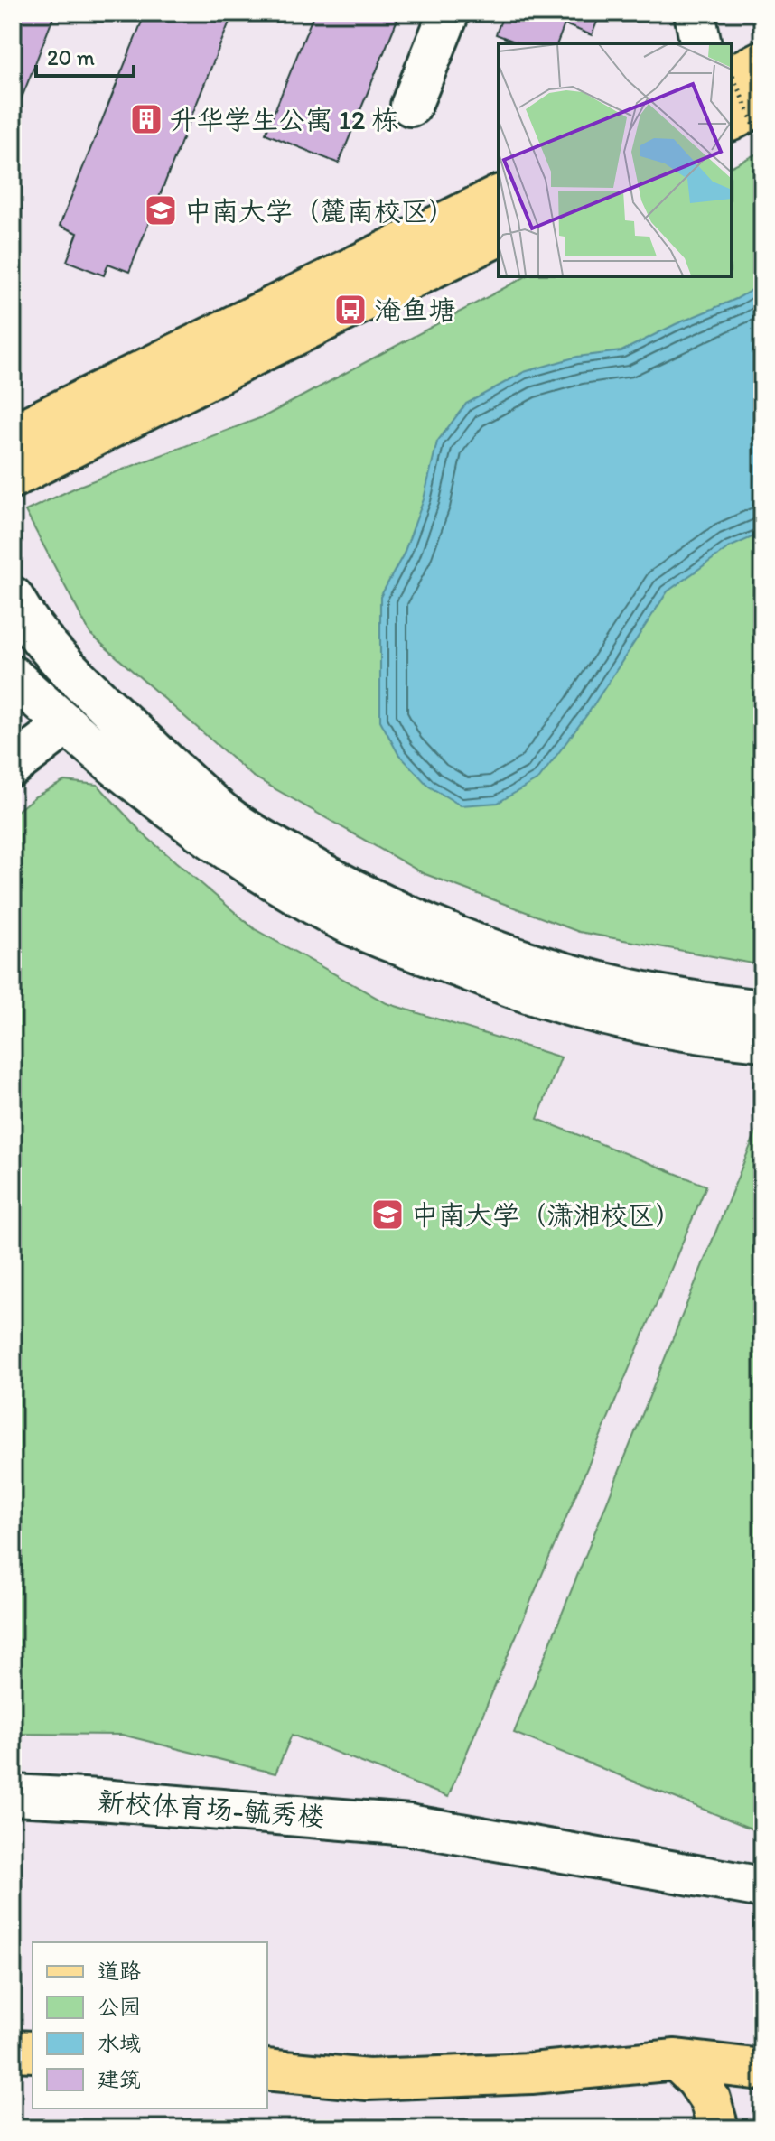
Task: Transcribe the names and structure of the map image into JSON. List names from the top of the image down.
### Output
{
  "streets": {
    "street": ["新校体育场-毓秀楼"]
  },
  "places": {
    "building": ["升华学生公寓 12 栋"],
    "school or university": ["中南大学（麓南校区）", "中南大学（潇湘校区）"],
    "bus stop": ["淹鱼塘"]
  },
  "legend": [
    "道路",
    "公园",
    "水域",
    "建筑"
  ],
  "scale_bar": "20 m"
}
